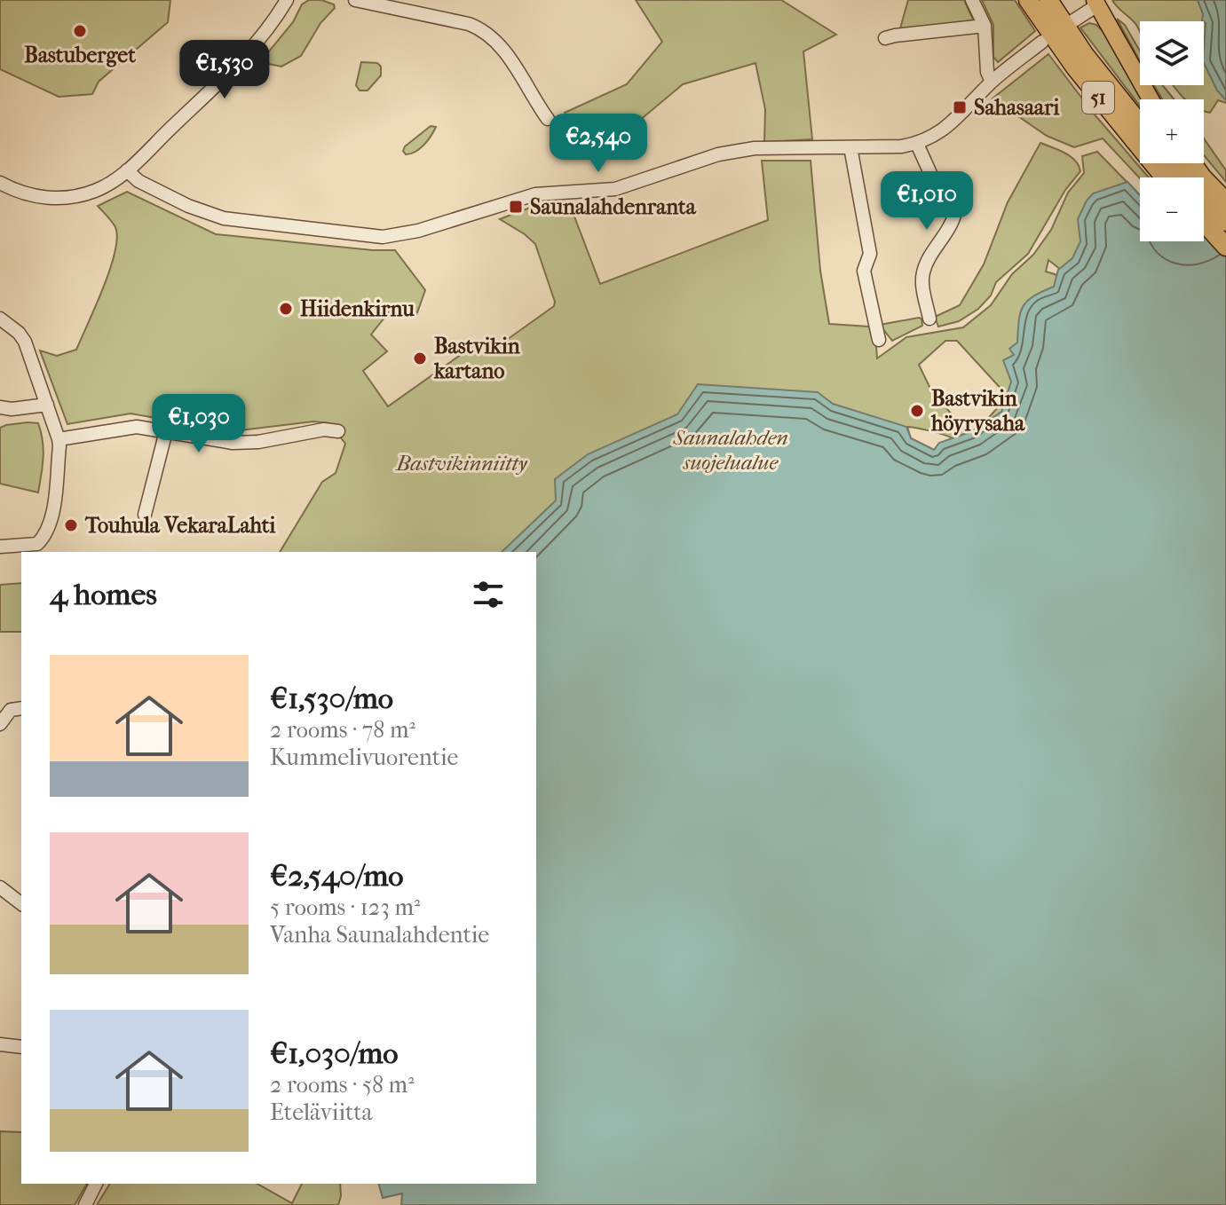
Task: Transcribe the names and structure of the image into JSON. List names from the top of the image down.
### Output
{
  "streets": {
    "highway": ["51"]
  },
  "parks": ["Saunalahden suojelualue", "Bastvikinniitty"],
  "places": {
    "other": [
      "Bastuberget",
      "Hiidenkirnu",
      "Bastvikin kartano",
      "Bastvikin höyrysaha",
      "Touhula VekaraLahti"
    ],
    "transit": ["Sahasaari", "Saunalahdenranta"]
  },
  "page": {
    "map_buttons": ["+", "−"],
    "price": [
      "€1,530",
      "€2,540",
      "€1,010",
      "€1,030"
    ],
    "heading": "4 homes",
    "list": [
      {
        "name": "€1,530/mo",
        "note": "2 rooms · 78 m² · Kummelivuorentie"
      },
      {
        "name": "€2,540/mo",
        "note": "5 rooms · 123 m² · Vanha Saunalahdentie"
      },
      {
        "name": "€1,030/mo",
        "note": "2 rooms · 58 m² · Eteläviitta"
      }
    ]
  }
}
